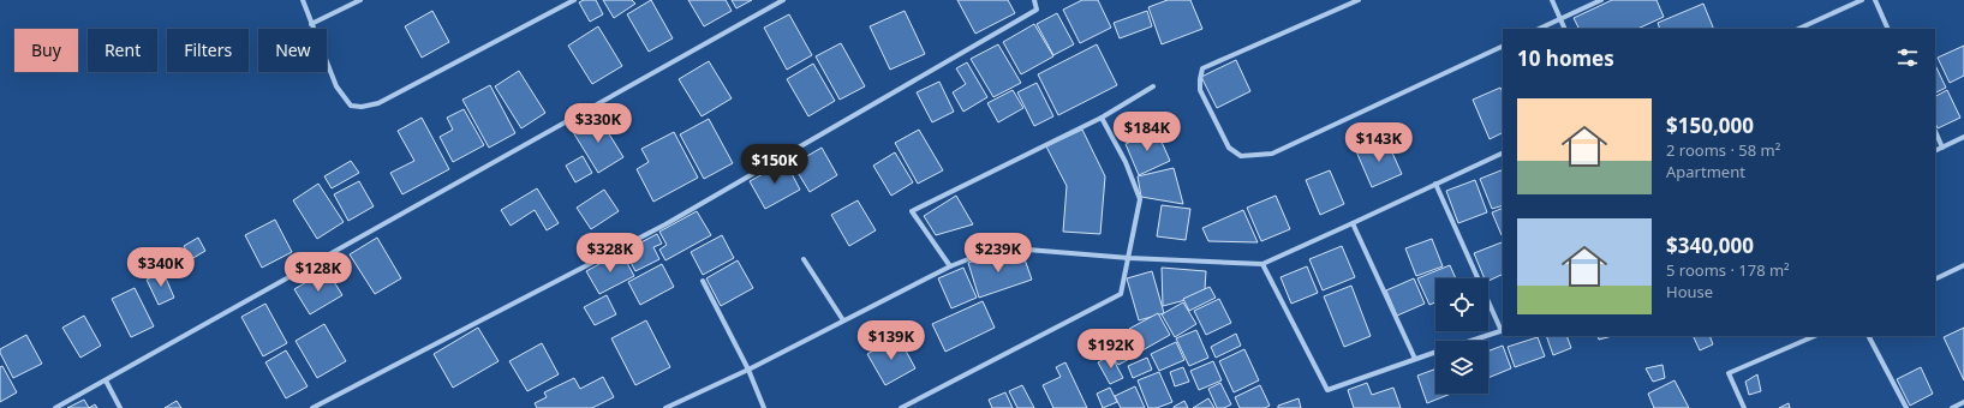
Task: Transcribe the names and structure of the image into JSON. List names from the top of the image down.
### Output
{
  "page": {
    "chip": [
      "Buy",
      "Rent",
      "Filters",
      "New"
    ],
    "heading": "10 homes",
    "list": [
      {
        "name": "$150,000",
        "note": "2 rooms · 58 m² · Apartment"
      },
      {
        "name": "$340,000",
        "note": "5 rooms · 178 m² · House"
      }
    ],
    "price": [
      "$330K",
      "$184K",
      "$143K",
      "$150K",
      "$328K",
      "$239K",
      "$340K",
      "$128K",
      "$139K",
      "$192K"
    ]
  }
}
